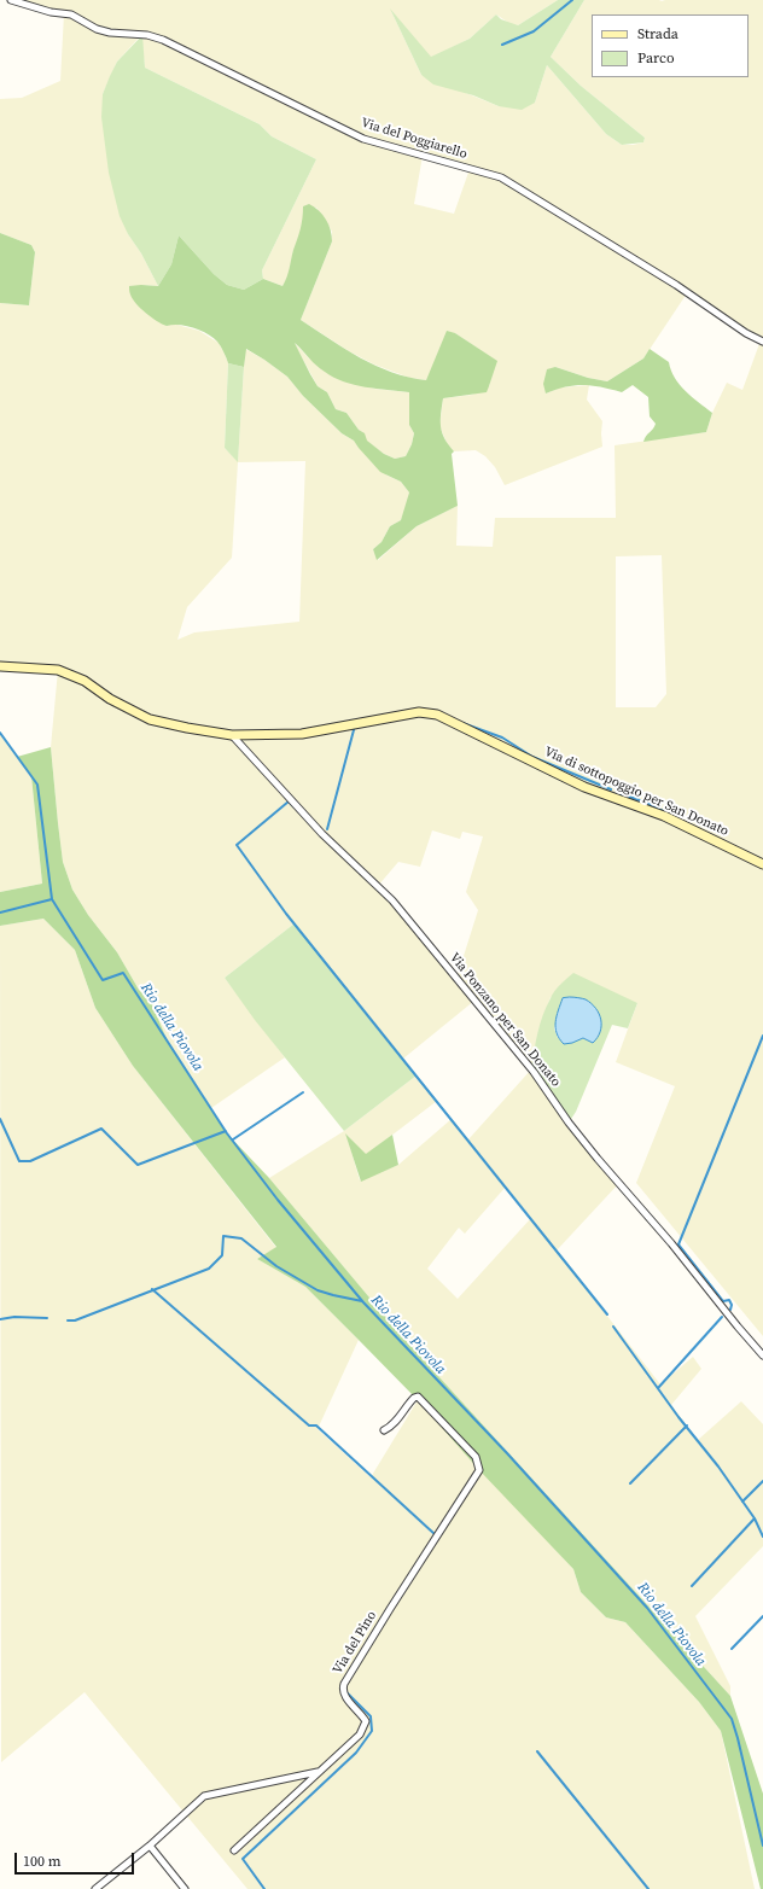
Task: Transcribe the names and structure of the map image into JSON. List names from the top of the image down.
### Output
{
  "streets": {
    "street": [
      "Via del Poggiarello",
      "Via di sottopoggio per San Donato",
      "Via Ponzano per San Donato",
      "Via del Pino"
    ]
  },
  "crossings": [
    ["Via di sottopoggio per San Donato", "Via Ponzano per San Donato"]
  ],
  "water": ["Rio della Piovola"],
  "legend": ["Strada", "Parco"],
  "scale_bar": "100 m"
}
